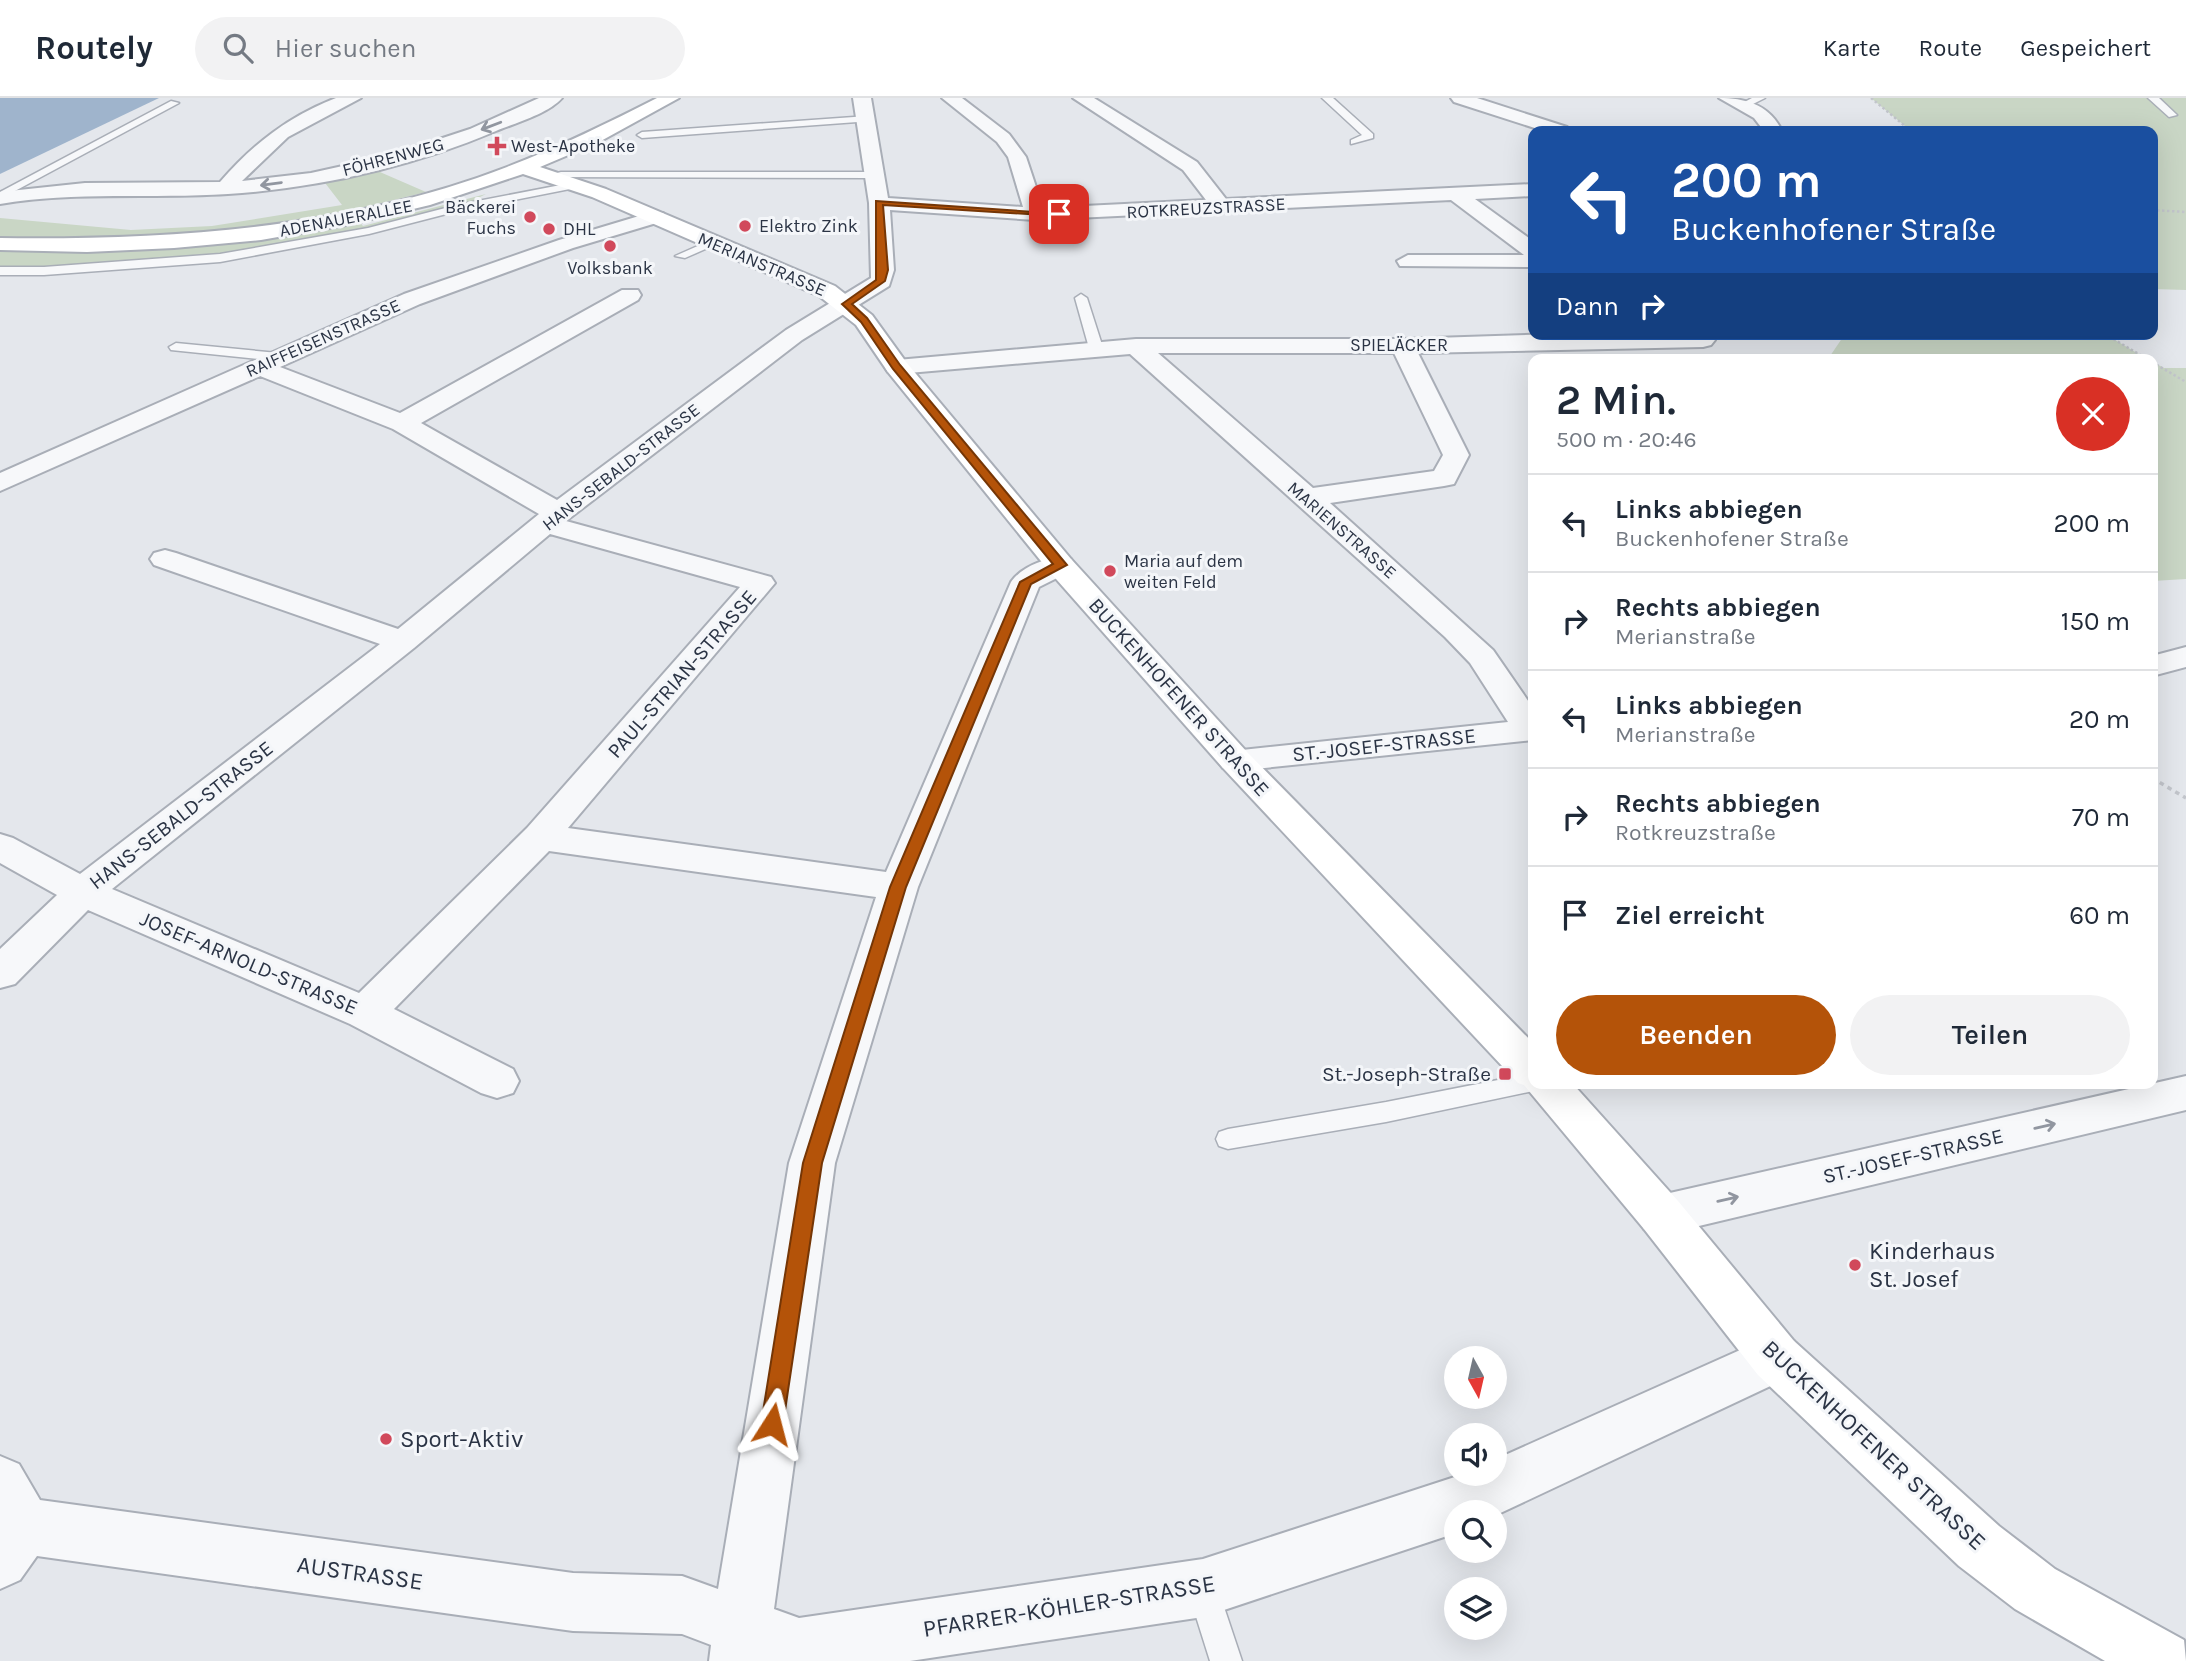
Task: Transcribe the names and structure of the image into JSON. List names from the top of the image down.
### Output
{
  "streets": {
    "street": [
      "FÖHRENWEG",
      "ROTKREUZSTRASSE",
      "ADENAUERALLEE",
      "MERIANSTRASSE",
      "RAIFFEISENSTRASSE",
      "SPIELÄCKER",
      "HANS-SEBALD-STRASSE",
      "MARIENSTRASSE",
      "PAUL-STRIAN-STRASSE",
      "BUCKENHOFENER STRASSE",
      "ST.-JOSEF-STRASSE",
      "JOSEF-ARNOLD-STRASSE",
      "AUSTRASSE",
      "PFARRER-KÖHLER-STRASSE"
    ]
  },
  "crossings": [
    ["ROTKREUZSTRASSE", "MERIANSTRASSE"],
    ["ADENAUERALLEE", "MERIANSTRASSE"],
    ["MERIANSTRASSE", "RAIFFEISENSTRASSE"],
    ["MERIANSTRASSE", "HANS-SEBALD-STRASSE"],
    ["MERIANSTRASSE", "BUCKENHOFENER STRASSE"],
    ["RAIFFEISENSTRASSE", "PAUL-STRIAN-STRASSE"],
    ["SPIELÄCKER", "MARIENSTRASSE"],
    ["SPIELÄCKER", "BUCKENHOFENER STRASSE"],
    ["HANS-SEBALD-STRASSE", "PAUL-STRIAN-STRASSE"],
    ["HANS-SEBALD-STRASSE", "BUCKENHOFENER STRASSE"],
    ["HANS-SEBALD-STRASSE", "JOSEF-ARNOLD-STRASSE"],
    ["PAUL-STRIAN-STRASSE", "JOSEF-ARNOLD-STRASSE"],
    ["BUCKENHOFENER STRASSE", "ST.-JOSEF-STRASSE"],
    ["BUCKENHOFENER STRASSE", "PFARRER-KÖHLER-STRASSE"],
    ["AUSTRASSE", "PFARRER-KÖHLER-STRASSE"]
  ],
  "one_way": ["ST.-JOSEF-STRASSE"],
  "places": {
    "health": ["West-Apotheke"],
    "other": [
      "Bäckerei Fuchs",
      "Elektro Zink",
      "DHL",
      "Volksbank",
      "Maria auf dem weiten Feld",
      "Kinderhaus St. Josef",
      "Sport-Aktiv"
    ],
    "transit": ["St.-Joseph-Straße"]
  },
  "north": "bottom",
  "page": {
    "header": "Routely",
    "search": "Hier suchen",
    "nav": ["Karte", "Route", "Gespeichert"],
    "turn": ["200 m", "Buckenhofener Straße"],
    "then": "Dann",
    "heading": ["2 Min.", "500 m · 20:46"],
    "list": [
      {
        "name": "Links abbiegen",
        "note": "Buckenhofener Straße",
        "value": "200 m"
      },
      {
        "name": "Rechts abbiegen",
        "note": "Merianstraße",
        "value": "150 m"
      },
      {
        "name": "Links abbiegen",
        "note": "Merianstraße",
        "value": "20 m"
      },
      {
        "name": "Rechts abbiegen",
        "note": "Rotkreuzstraße",
        "value": "70 m"
      },
      {
        "name": "Ziel erreicht",
        "value": "60 m"
      }
    ],
    "buttons": ["Beenden", "Teilen"]
  }
}
